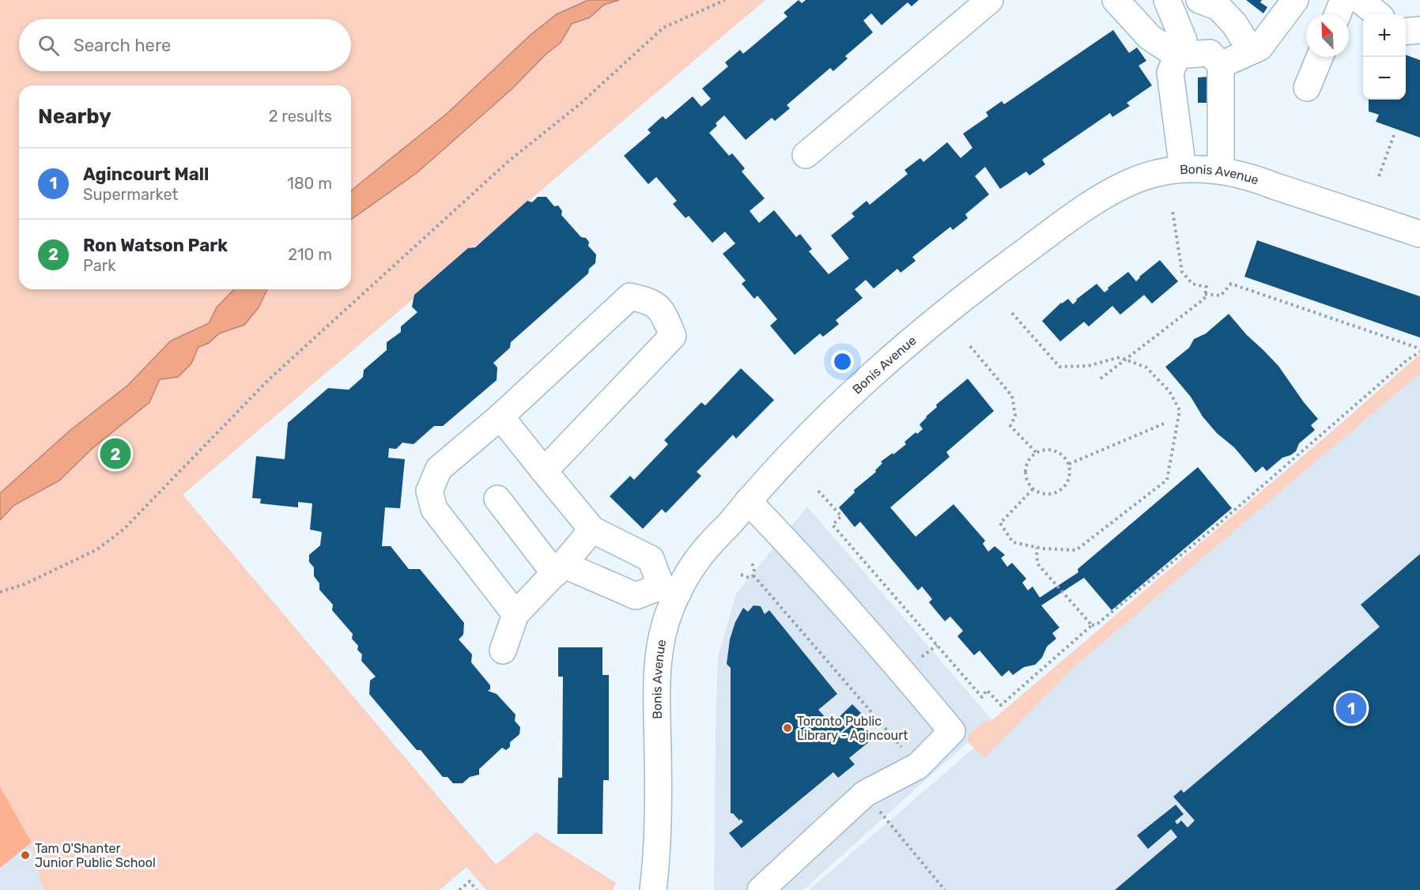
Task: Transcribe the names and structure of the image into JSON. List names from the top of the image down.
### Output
{
  "streets": {
    "street": ["Bonis Avenue"]
  },
  "places": ["Toronto Public Library - Agincourt", "Tam O'Shanter Junior Public School"],
  "north": "top left",
  "page": {
    "map_buttons": ["+", "−"],
    "search": "Search here",
    "heading": ["Nearby", "2 results"],
    "list": [
      {
        "mark": "1",
        "name": "Agincourt Mall",
        "note": "Supermarket",
        "value": "180 m"
      },
      {
        "mark": "2",
        "name": "Ron Watson Park",
        "note": "Park",
        "value": "210 m"
      }
    ],
    "pins": ["2", "1"]
  }
}
